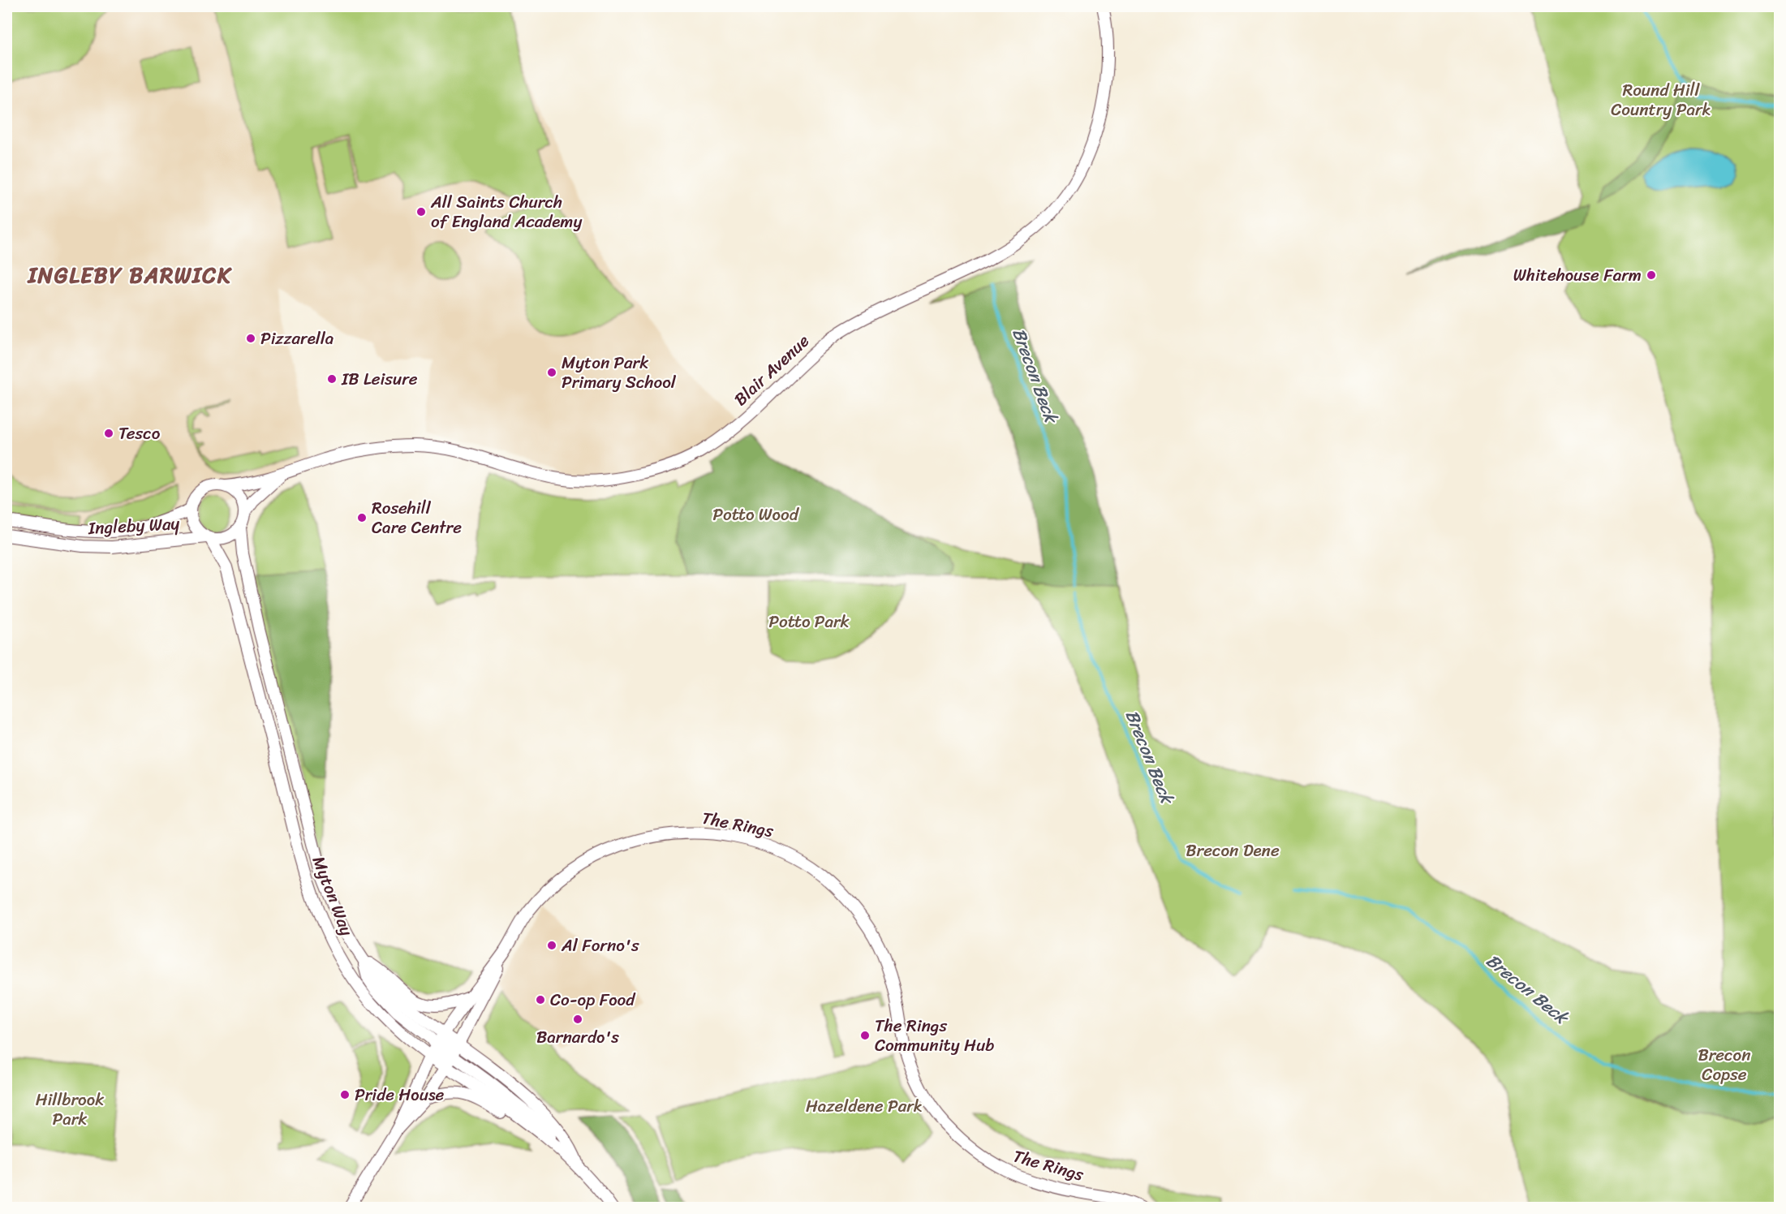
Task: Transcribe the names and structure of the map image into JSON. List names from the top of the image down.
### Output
{
  "streets": {
    "street": [
      "Blair Avenue",
      "Ingleby Way",
      "The Rings",
      "Myton Way"
    ]
  },
  "crossings": [
    ["Blair Avenue", "Ingleby Way"],
    ["Blair Avenue", "Myton Way"],
    ["Ingleby Way", "Myton Way"],
    ["The Rings", "Myton Way"]
  ],
  "districts": ["INGLEBY BARWICK"],
  "water": ["Brecon Beck"],
  "parks": [
    "Round Hill Country Park",
    "Potto Wood",
    "Potto Park",
    "Brecon Dene",
    "Brecon Copse",
    "Hillbrook Park",
    "Hazeldene Park"
  ],
  "places": [
    "All Saints Church of England Academy",
    "Whitehouse Farm",
    "Pizzarella",
    "Myton Park Primary School",
    "IB Leisure",
    "Tesco",
    "Rosehill Care Centre",
    "Al Forno's",
    "Co-op Food",
    "Barnardo's",
    "The Rings Community Hub",
    "Pride House"
  ]
}
